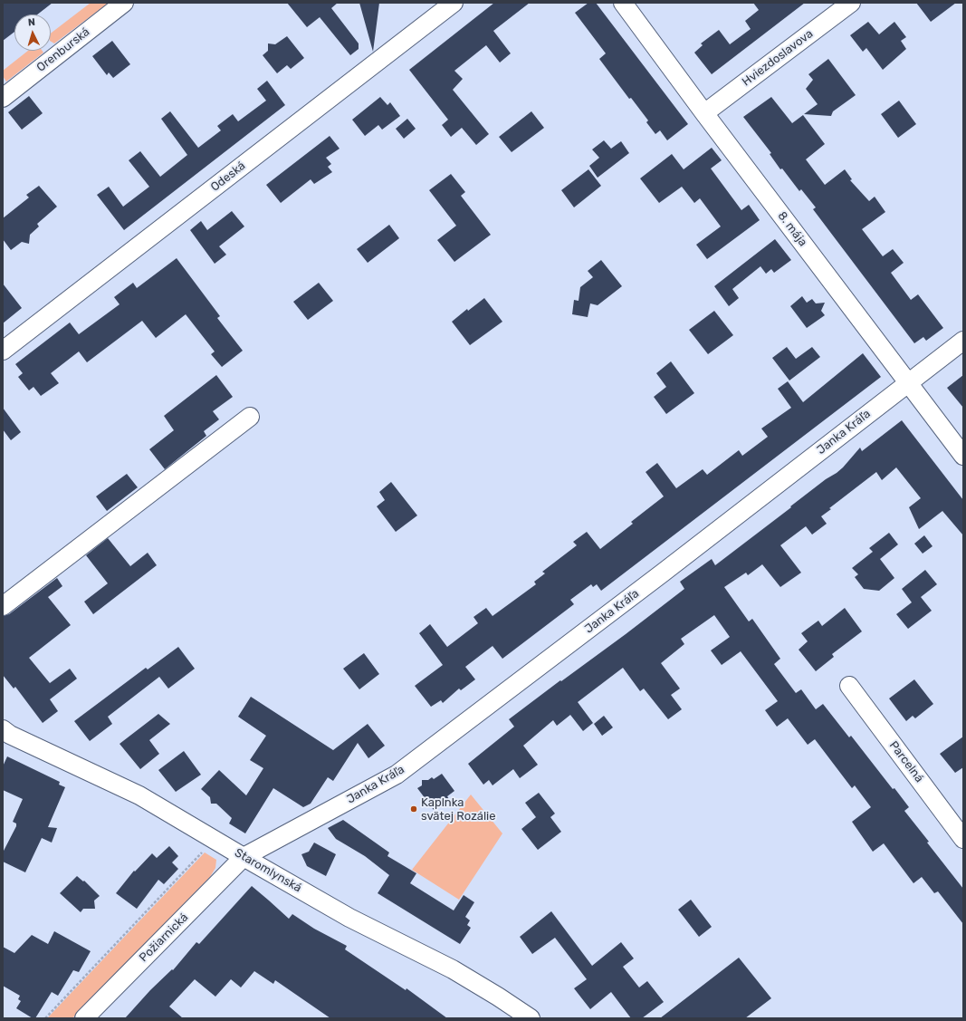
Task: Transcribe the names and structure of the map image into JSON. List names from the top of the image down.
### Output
{
  "streets": {
    "street": [
      "Orenburská",
      "Hviezdoslavova",
      "Odeská",
      "8. mája",
      "Janka Kráľa",
      "Parcelná",
      "Staromlynská",
      "Požiarnická"
    ]
  },
  "crossings": [
    ["Hviezdoslavova", "8. mája"],
    ["8. mája", "Janka Kráľa"],
    ["Janka Kráľa", "Staromlynská"],
    ["Janka Kráľa", "Požiarnická"],
    ["Staromlynská", "Požiarnická"]
  ],
  "places": ["Kaplnka svätej Rozálie"],
  "north": "top"
}
